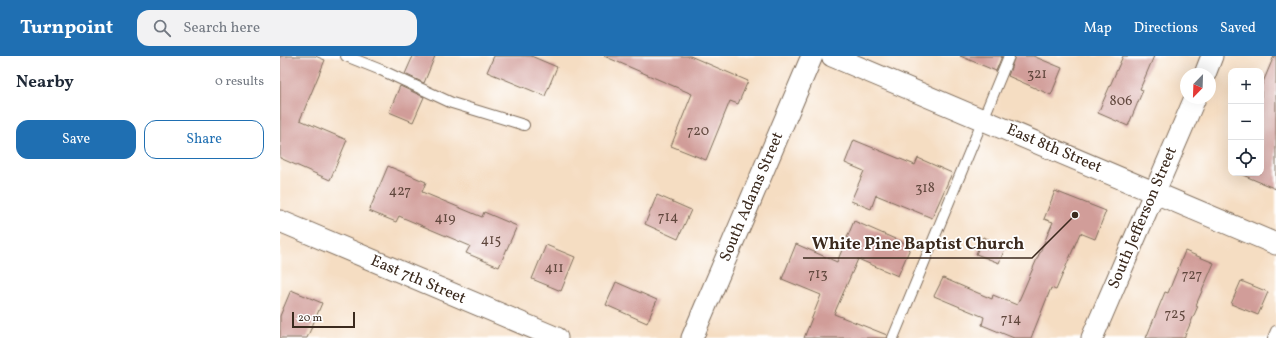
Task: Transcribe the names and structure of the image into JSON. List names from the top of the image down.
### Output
{
  "streets": {
    "street": [
      "East 8th Street",
      "South Adams Street",
      "South Jefferson Street",
      "East 7th Street"
    ]
  },
  "crossings": [
    ["East 8th Street", "South Jefferson Street"]
  ],
  "places": ["White Pine Baptist Church"],
  "house_numbers": [
    "321",
    "806",
    "720",
    "318",
    "427",
    "714",
    "419",
    "415",
    "411",
    "713",
    "727",
    "725",
    "714"
  ],
  "scale_bar": "20 m",
  "north": "bottom left",
  "page": {
    "header": "Turnpoint",
    "search": "Search here",
    "nav": ["Map", "Directions", "Saved"],
    "heading": ["Nearby", "0 results"],
    "map_buttons": ["+", "−"],
    "buttons": ["Save", "Share"],
    "scale": "20 m"
  }
}
